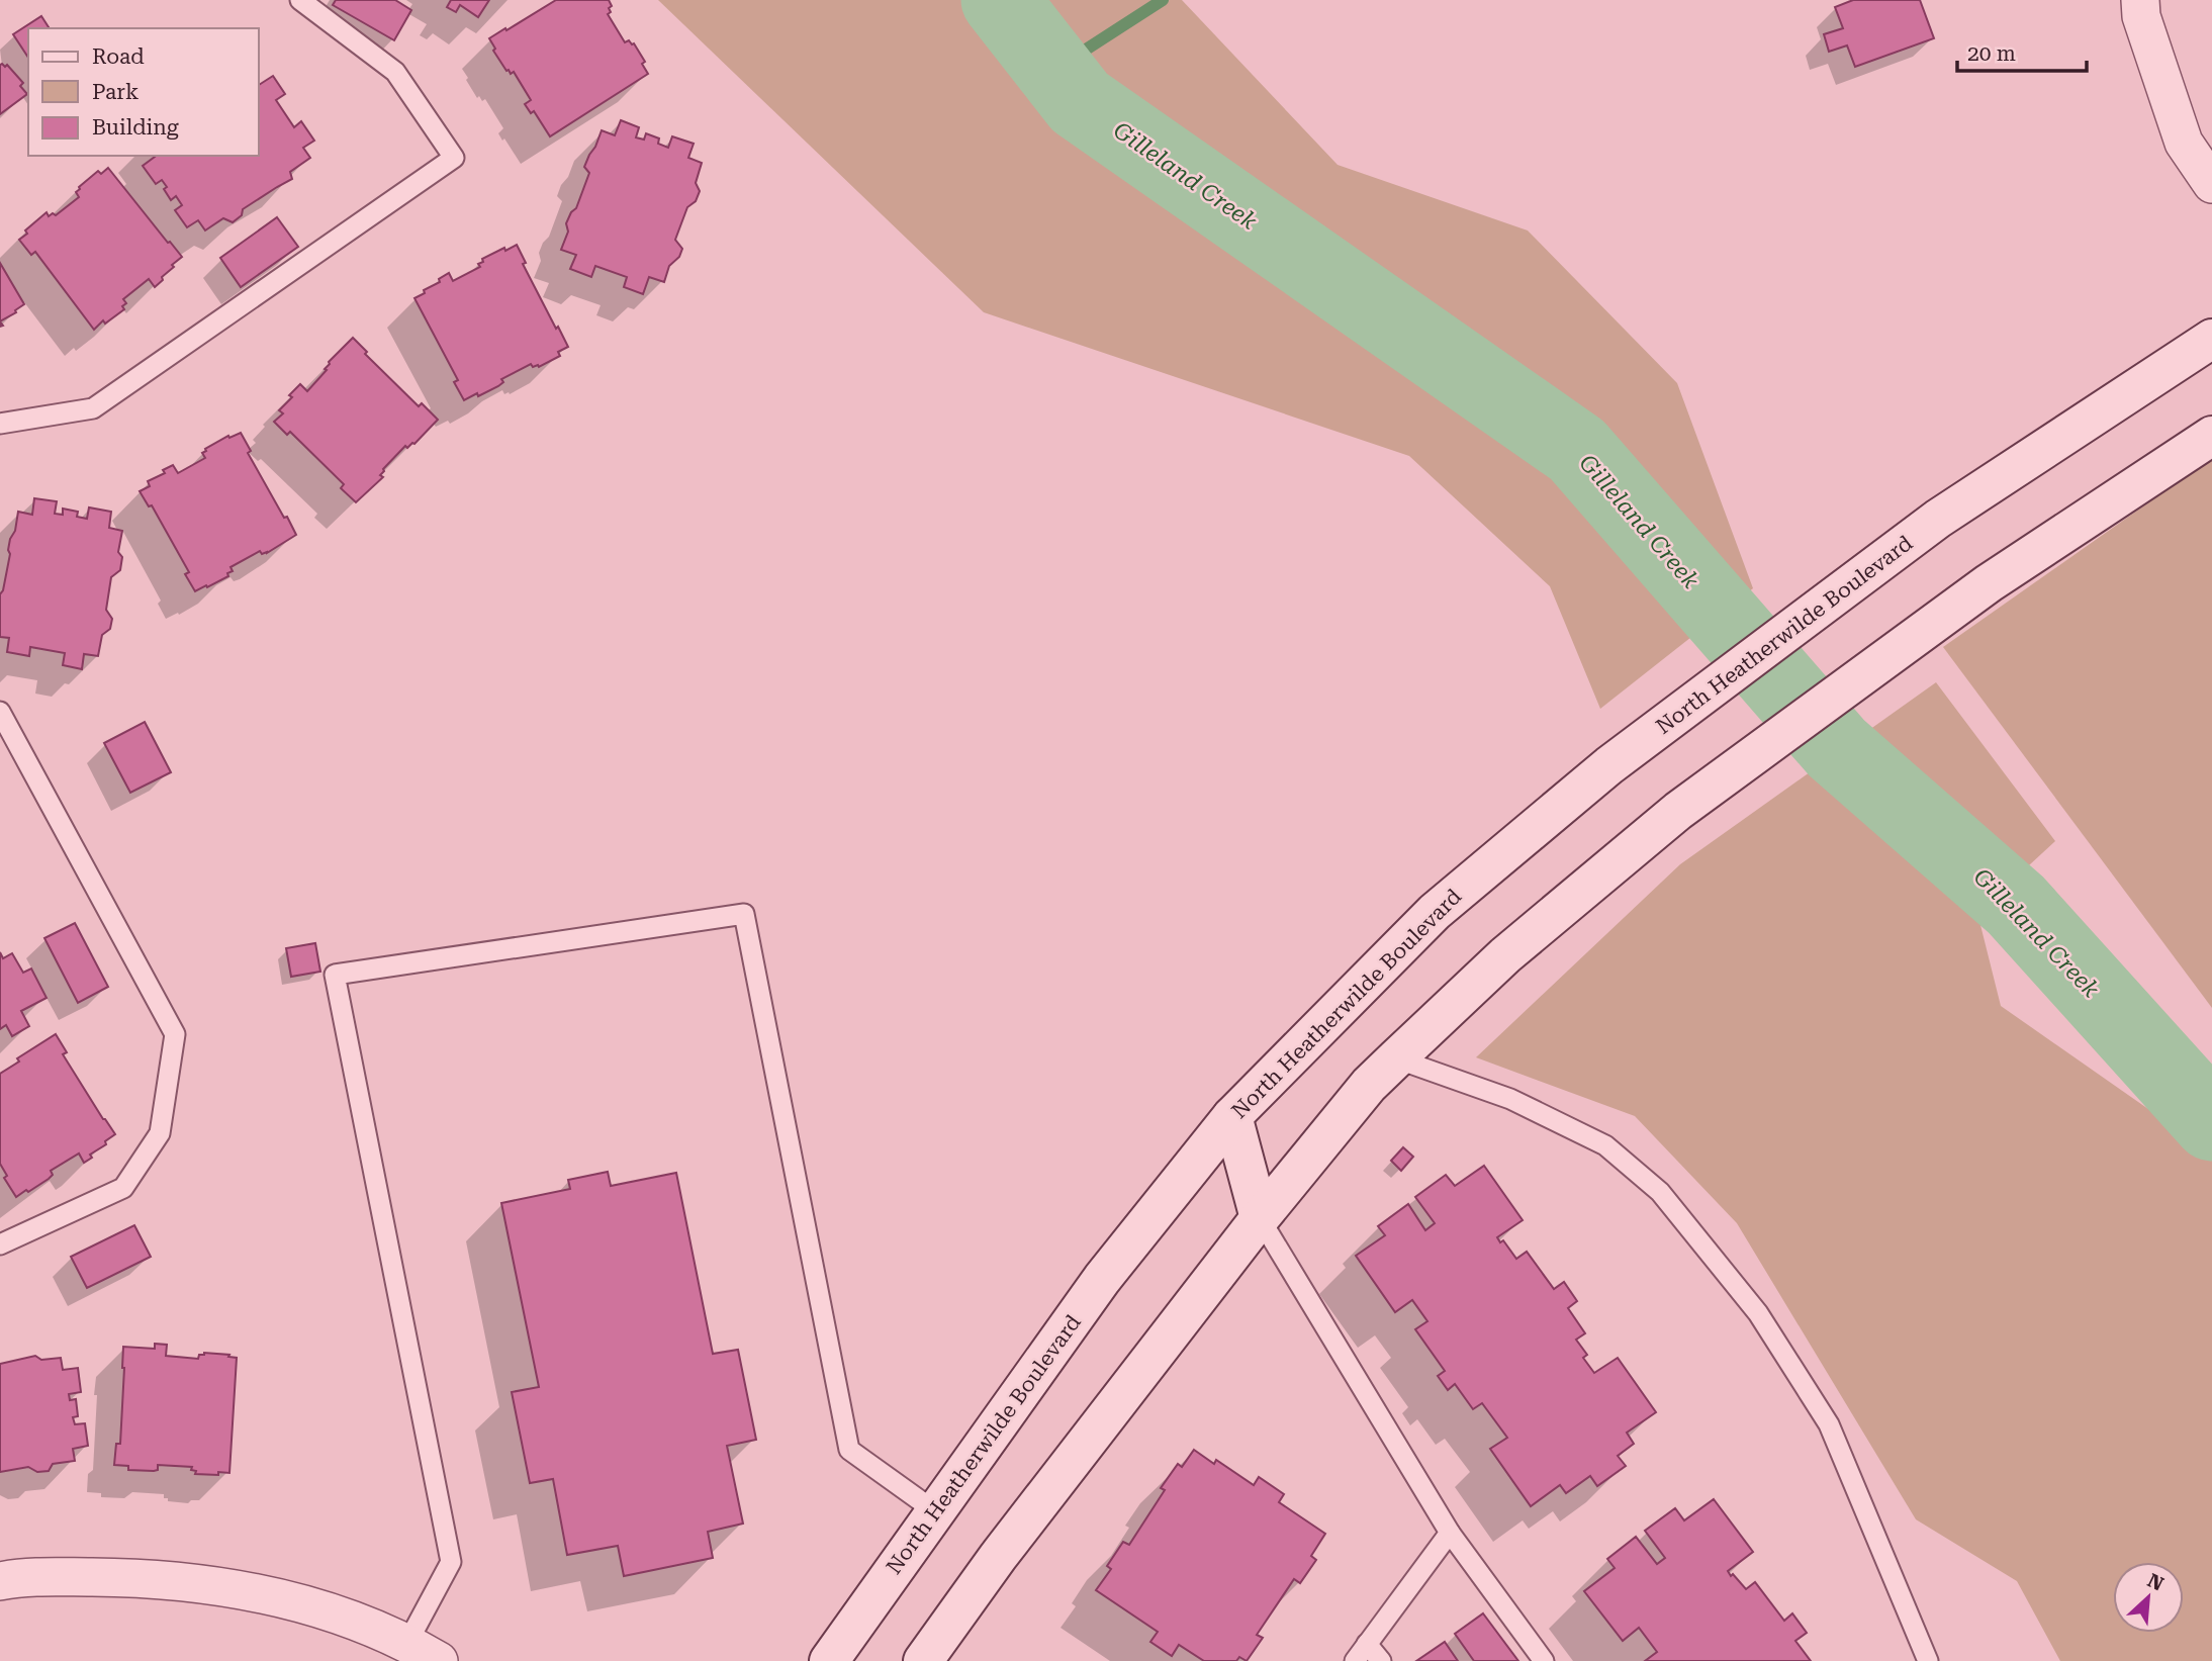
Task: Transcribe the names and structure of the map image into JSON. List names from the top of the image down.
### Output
{
  "streets": {
    "main road": ["North Heatherwilde Boulevard"]
  },
  "water": ["Gilleland Creek"],
  "legend": ["Road", "Park", "Building"],
  "scale_bar": "20 m",
  "north": "top right"
}
